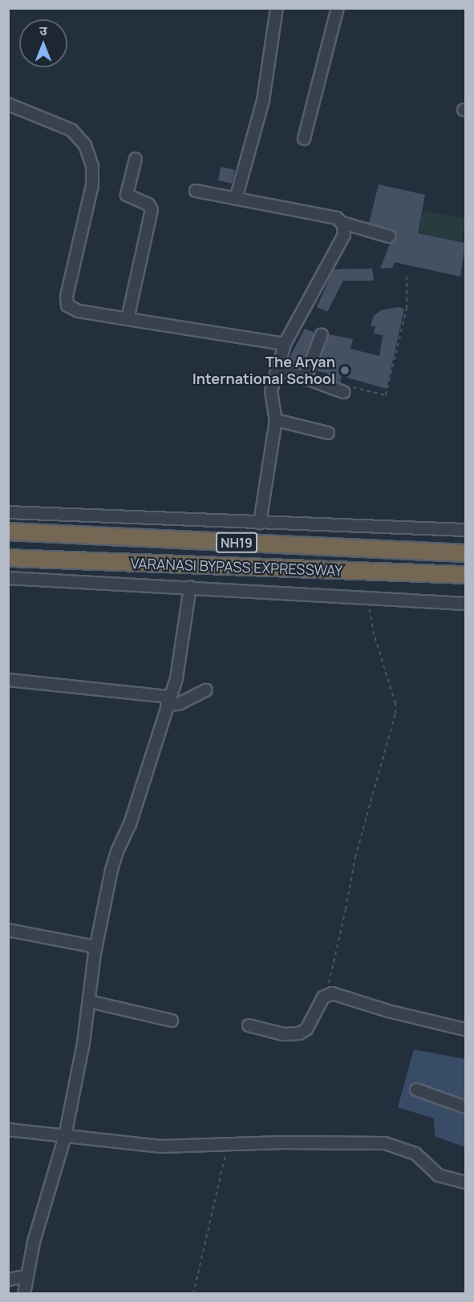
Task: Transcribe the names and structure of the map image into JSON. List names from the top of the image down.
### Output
{
  "streets": {
    "highway": ["NH19", "VARANASI BYPASS EXPRESSWAY"]
  },
  "places": ["The Aryan International School"],
  "north": "top"
}
